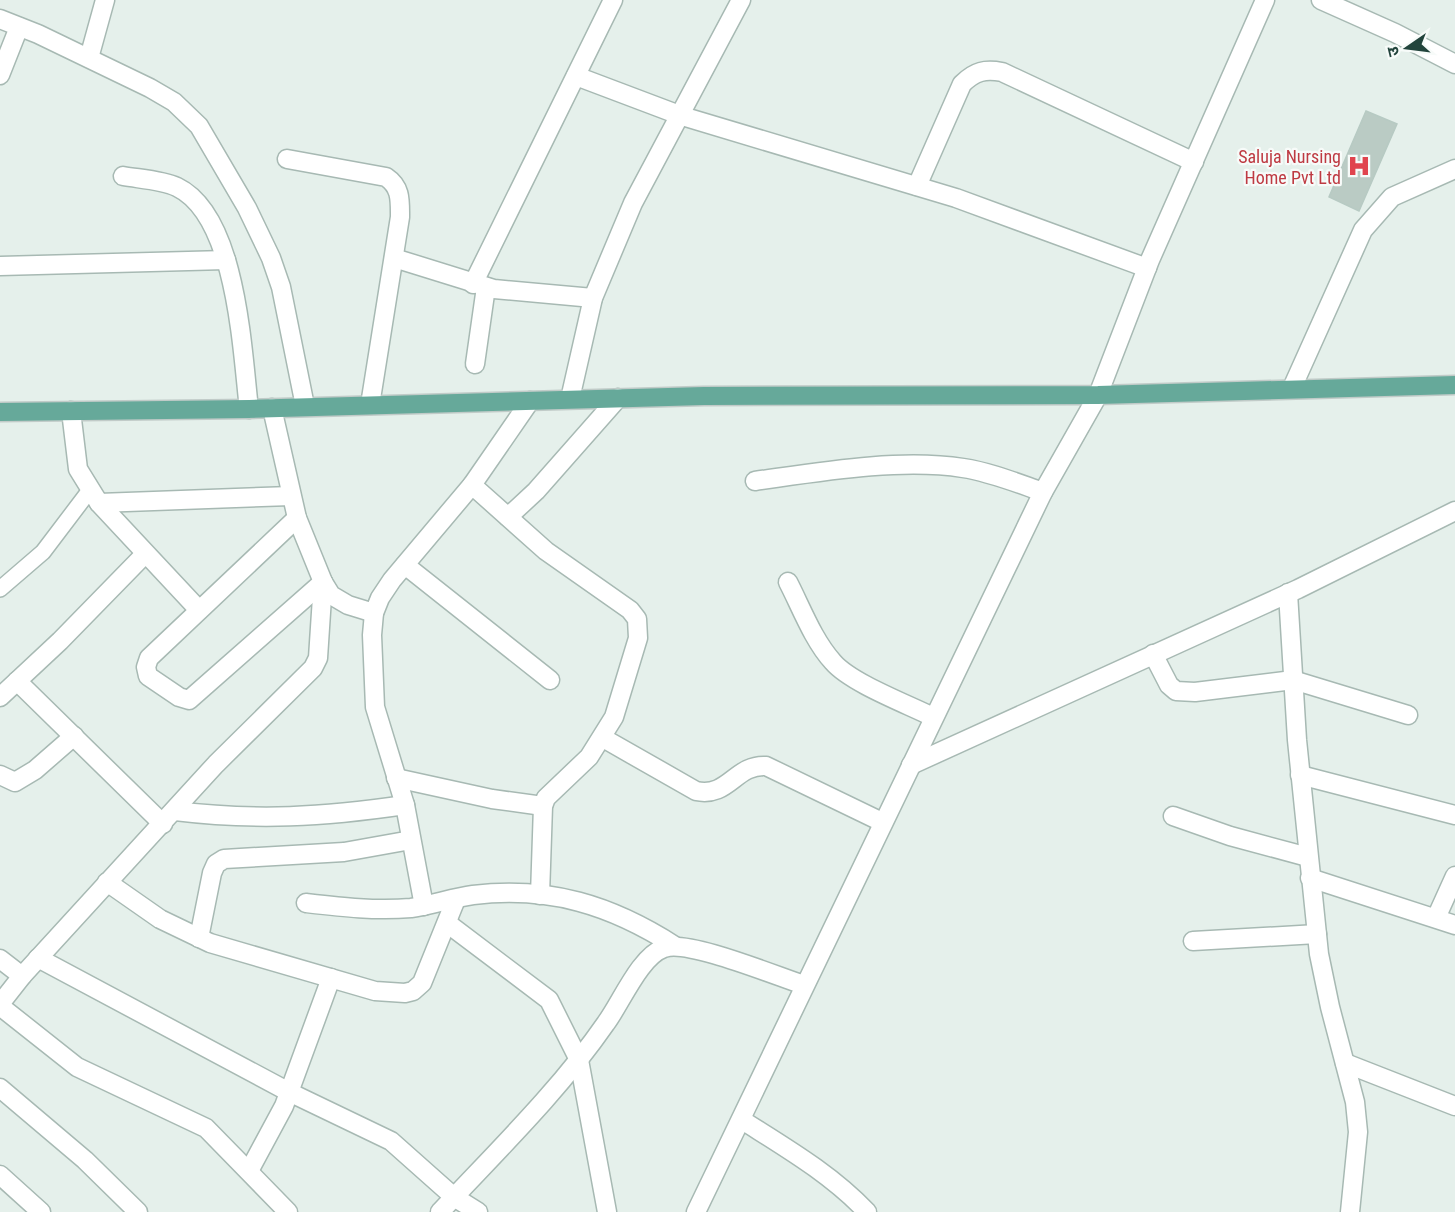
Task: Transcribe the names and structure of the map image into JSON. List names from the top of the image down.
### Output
{
  "places": {
    "hospital": ["Saluja Nursing Home Pvt Ltd"]
  },
  "north": "left"
}
